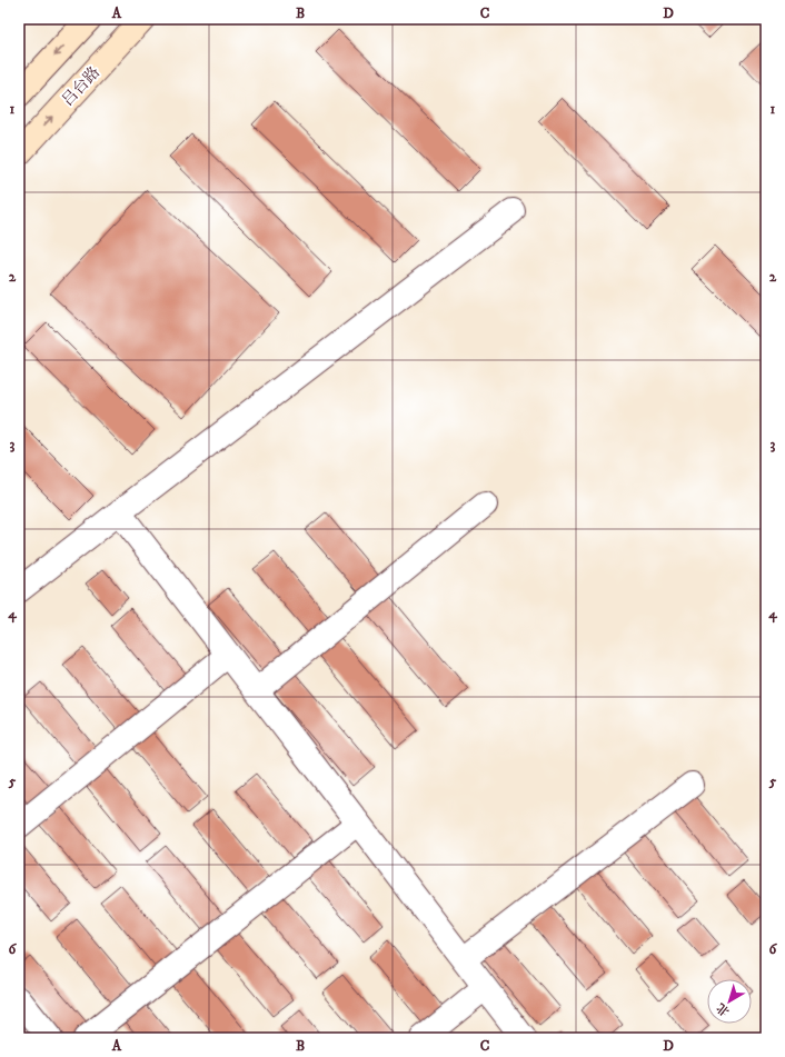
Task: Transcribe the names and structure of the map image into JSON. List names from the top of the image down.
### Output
{
  "streets": {
    "main road": ["吕台路"]
  },
  "north": "bottom left",
  "grid": {
    "columns": [
      "A",
      "B",
      "C",
      "D"
    ],
    "rows": [
      "1",
      "2",
      "3",
      "4",
      "5",
      "6"
    ]
  }
}
